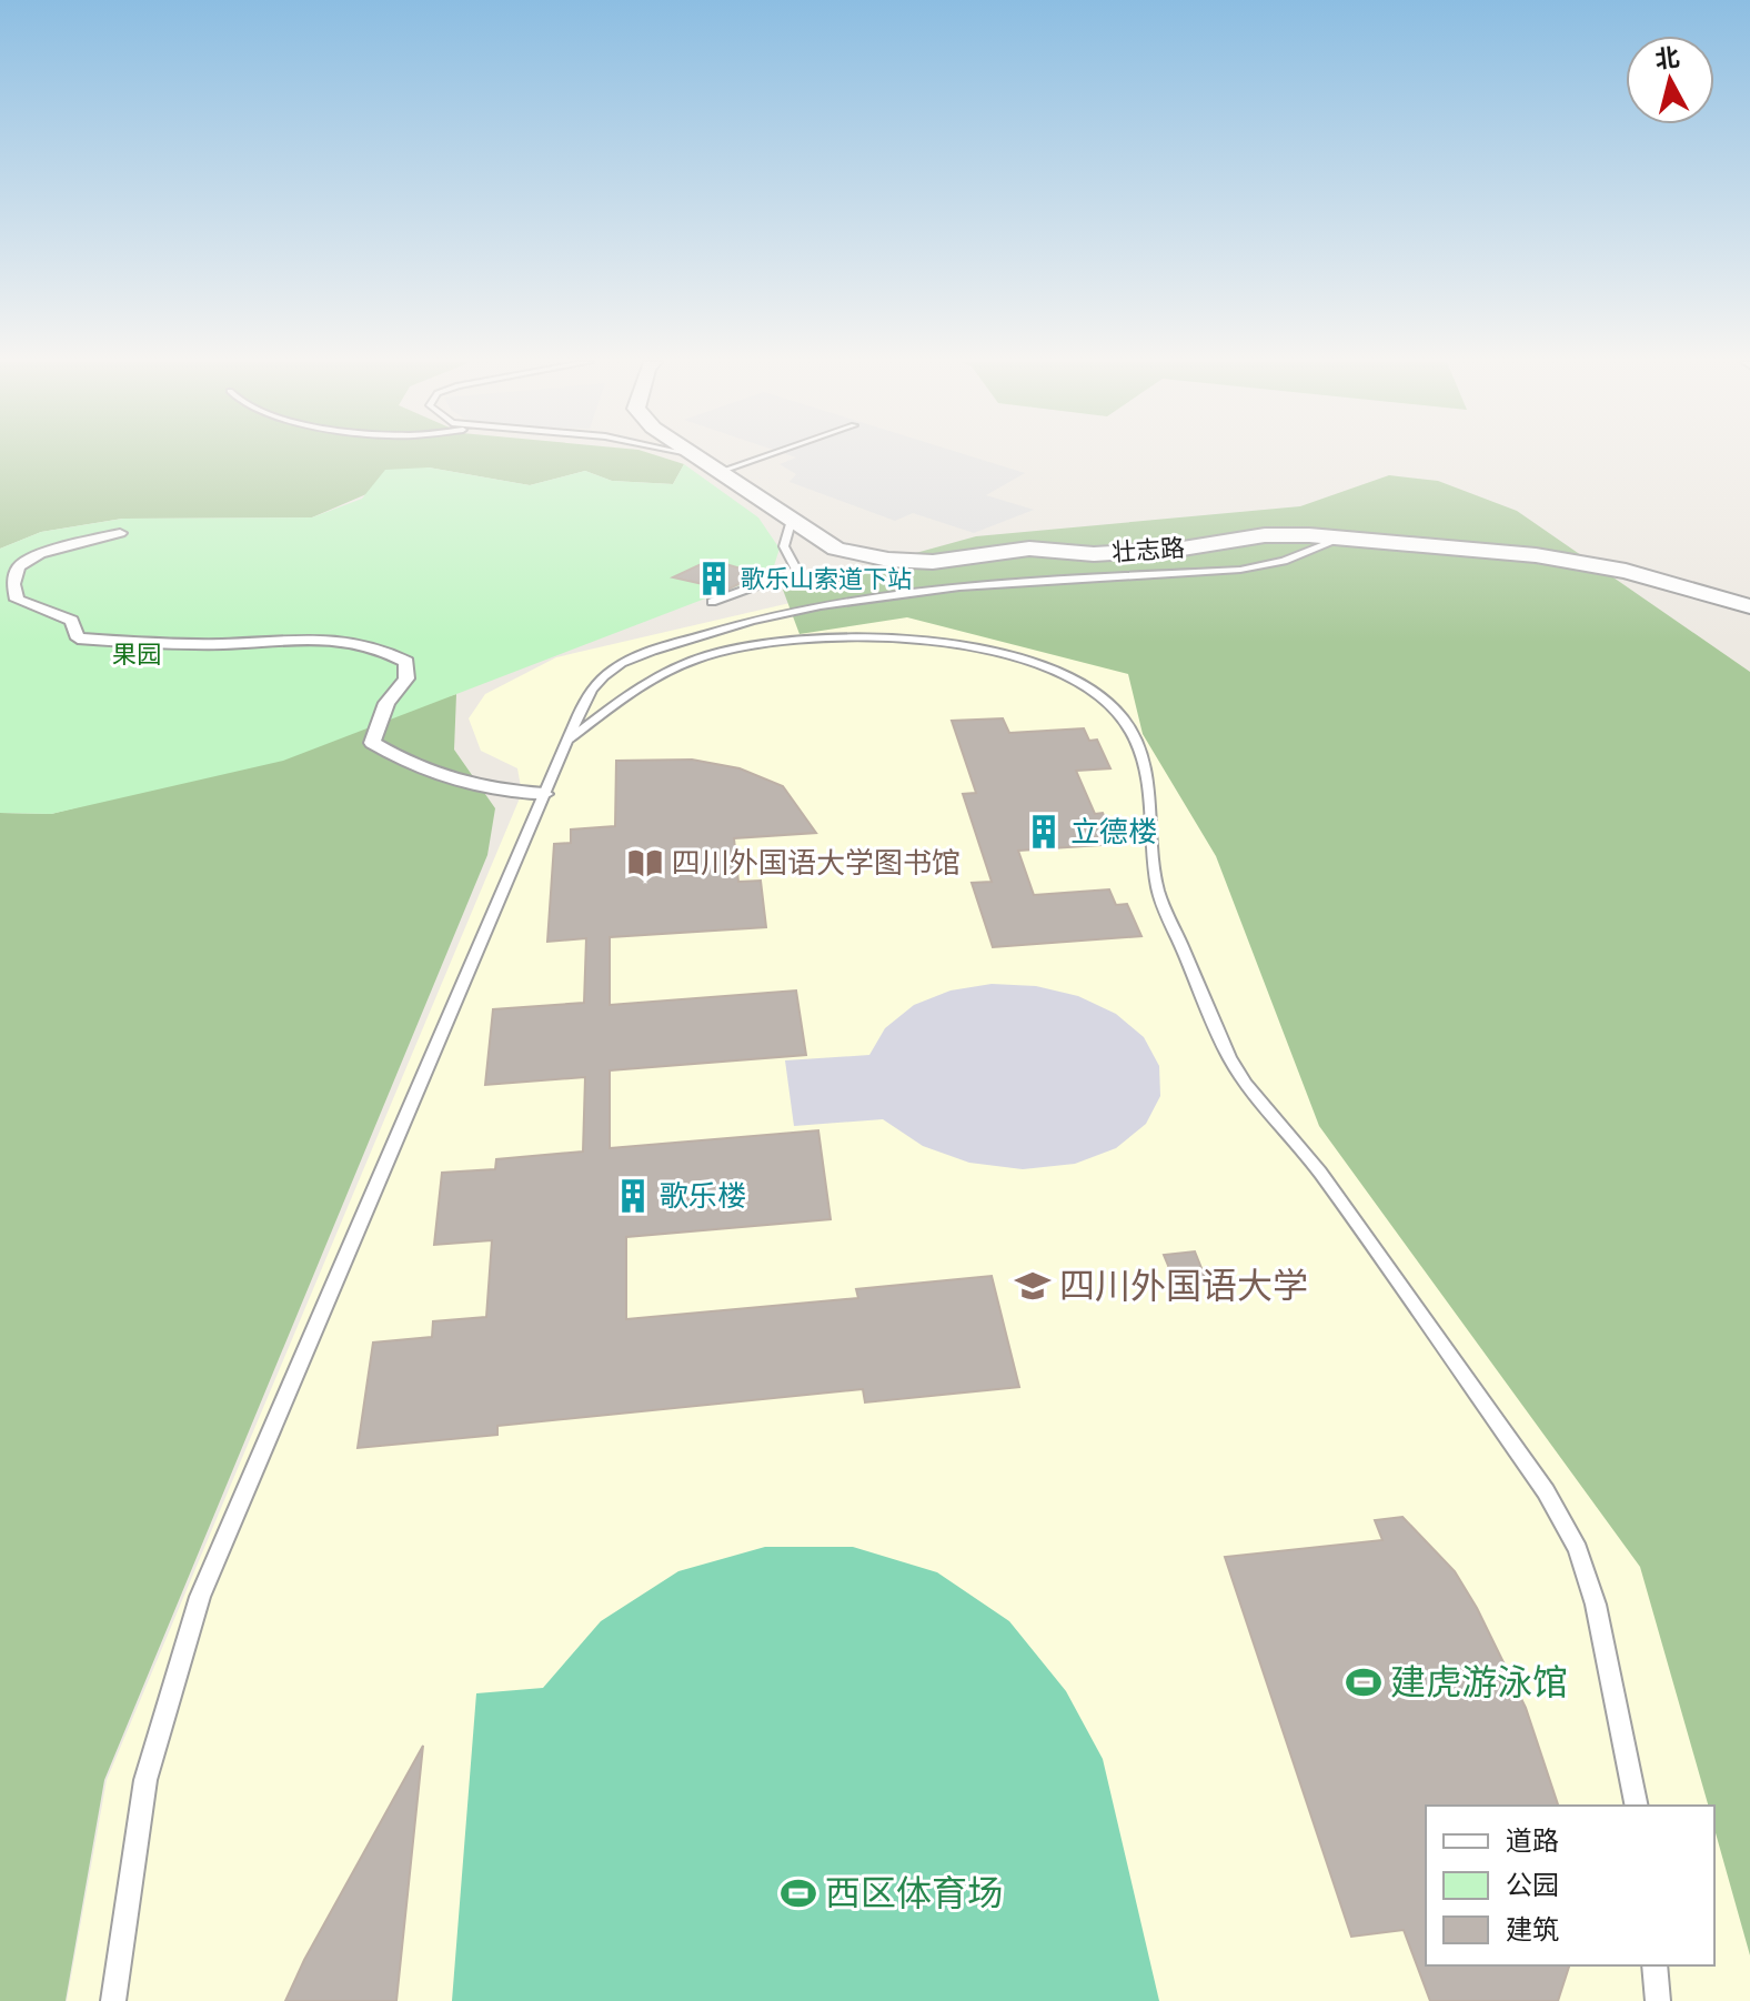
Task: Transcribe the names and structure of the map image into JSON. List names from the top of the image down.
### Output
{
  "streets": {
    "street": ["壮志路"]
  },
  "parks": ["果园"],
  "places": {
    "building": ["歌乐山索道下站", "立德楼", "歌乐楼"],
    "library": ["四川外国语大学图书馆"],
    "school or university": ["四川外国语大学"],
    "sports": ["建虎游泳馆", "西区体育场"]
  },
  "legend": ["道路", "公园", "建筑"],
  "north": "top"
}
